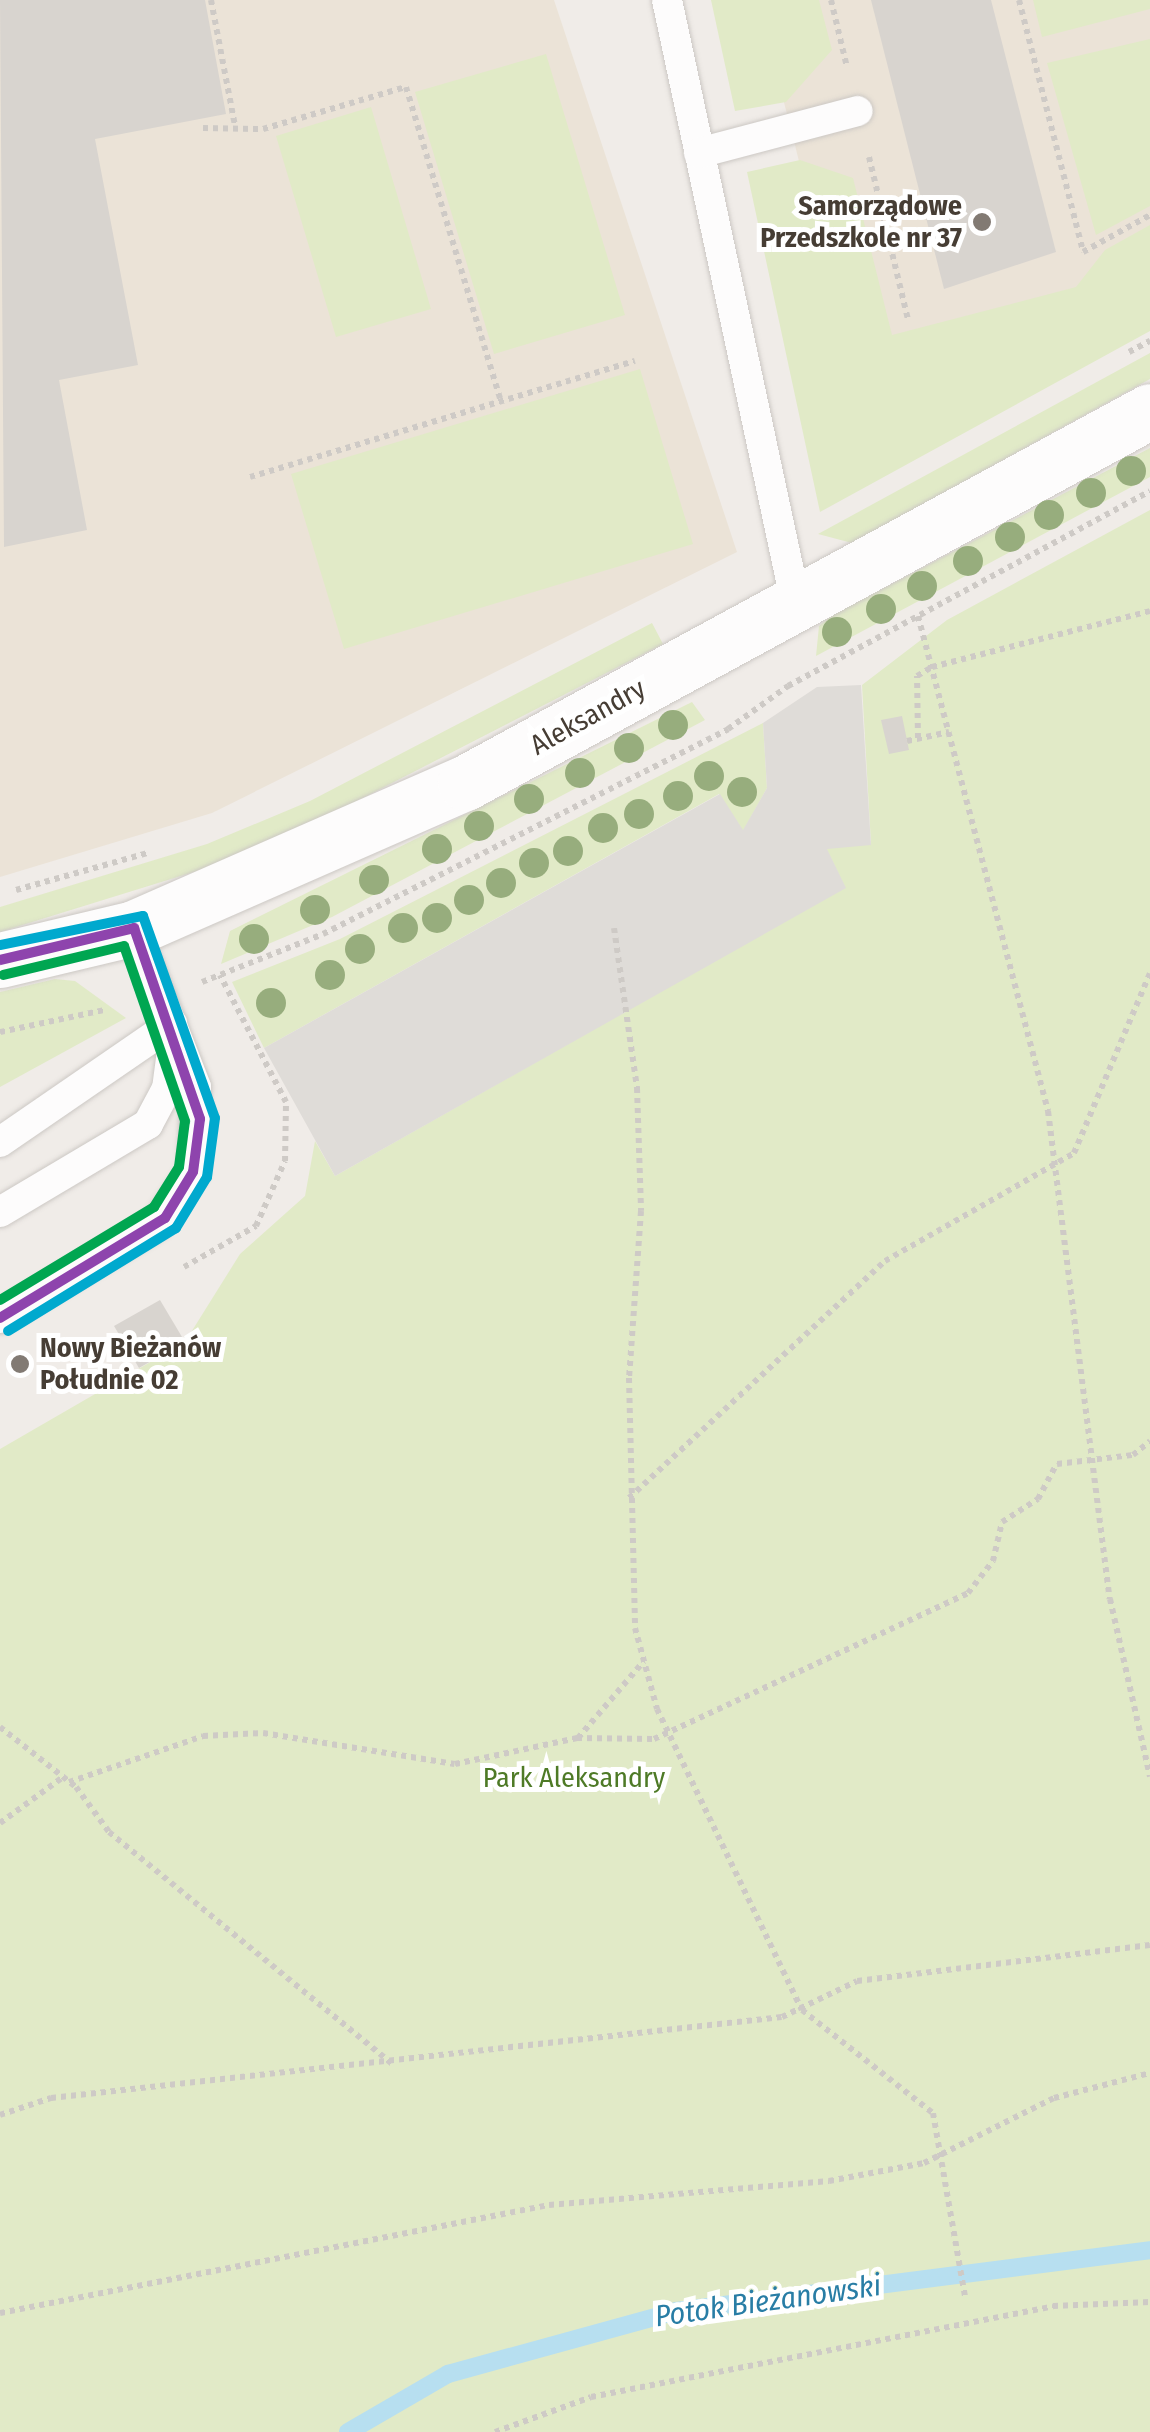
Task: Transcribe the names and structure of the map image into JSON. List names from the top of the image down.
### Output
{
  "streets": {
    "street": ["Aleksandry"]
  },
  "water": ["Potok Bieżanowski"],
  "parks": ["Park Aleksandry"],
  "places": ["Samorządowe Przedszkole nr 37", "Nowy Bieżanów Południe 02"]
}
